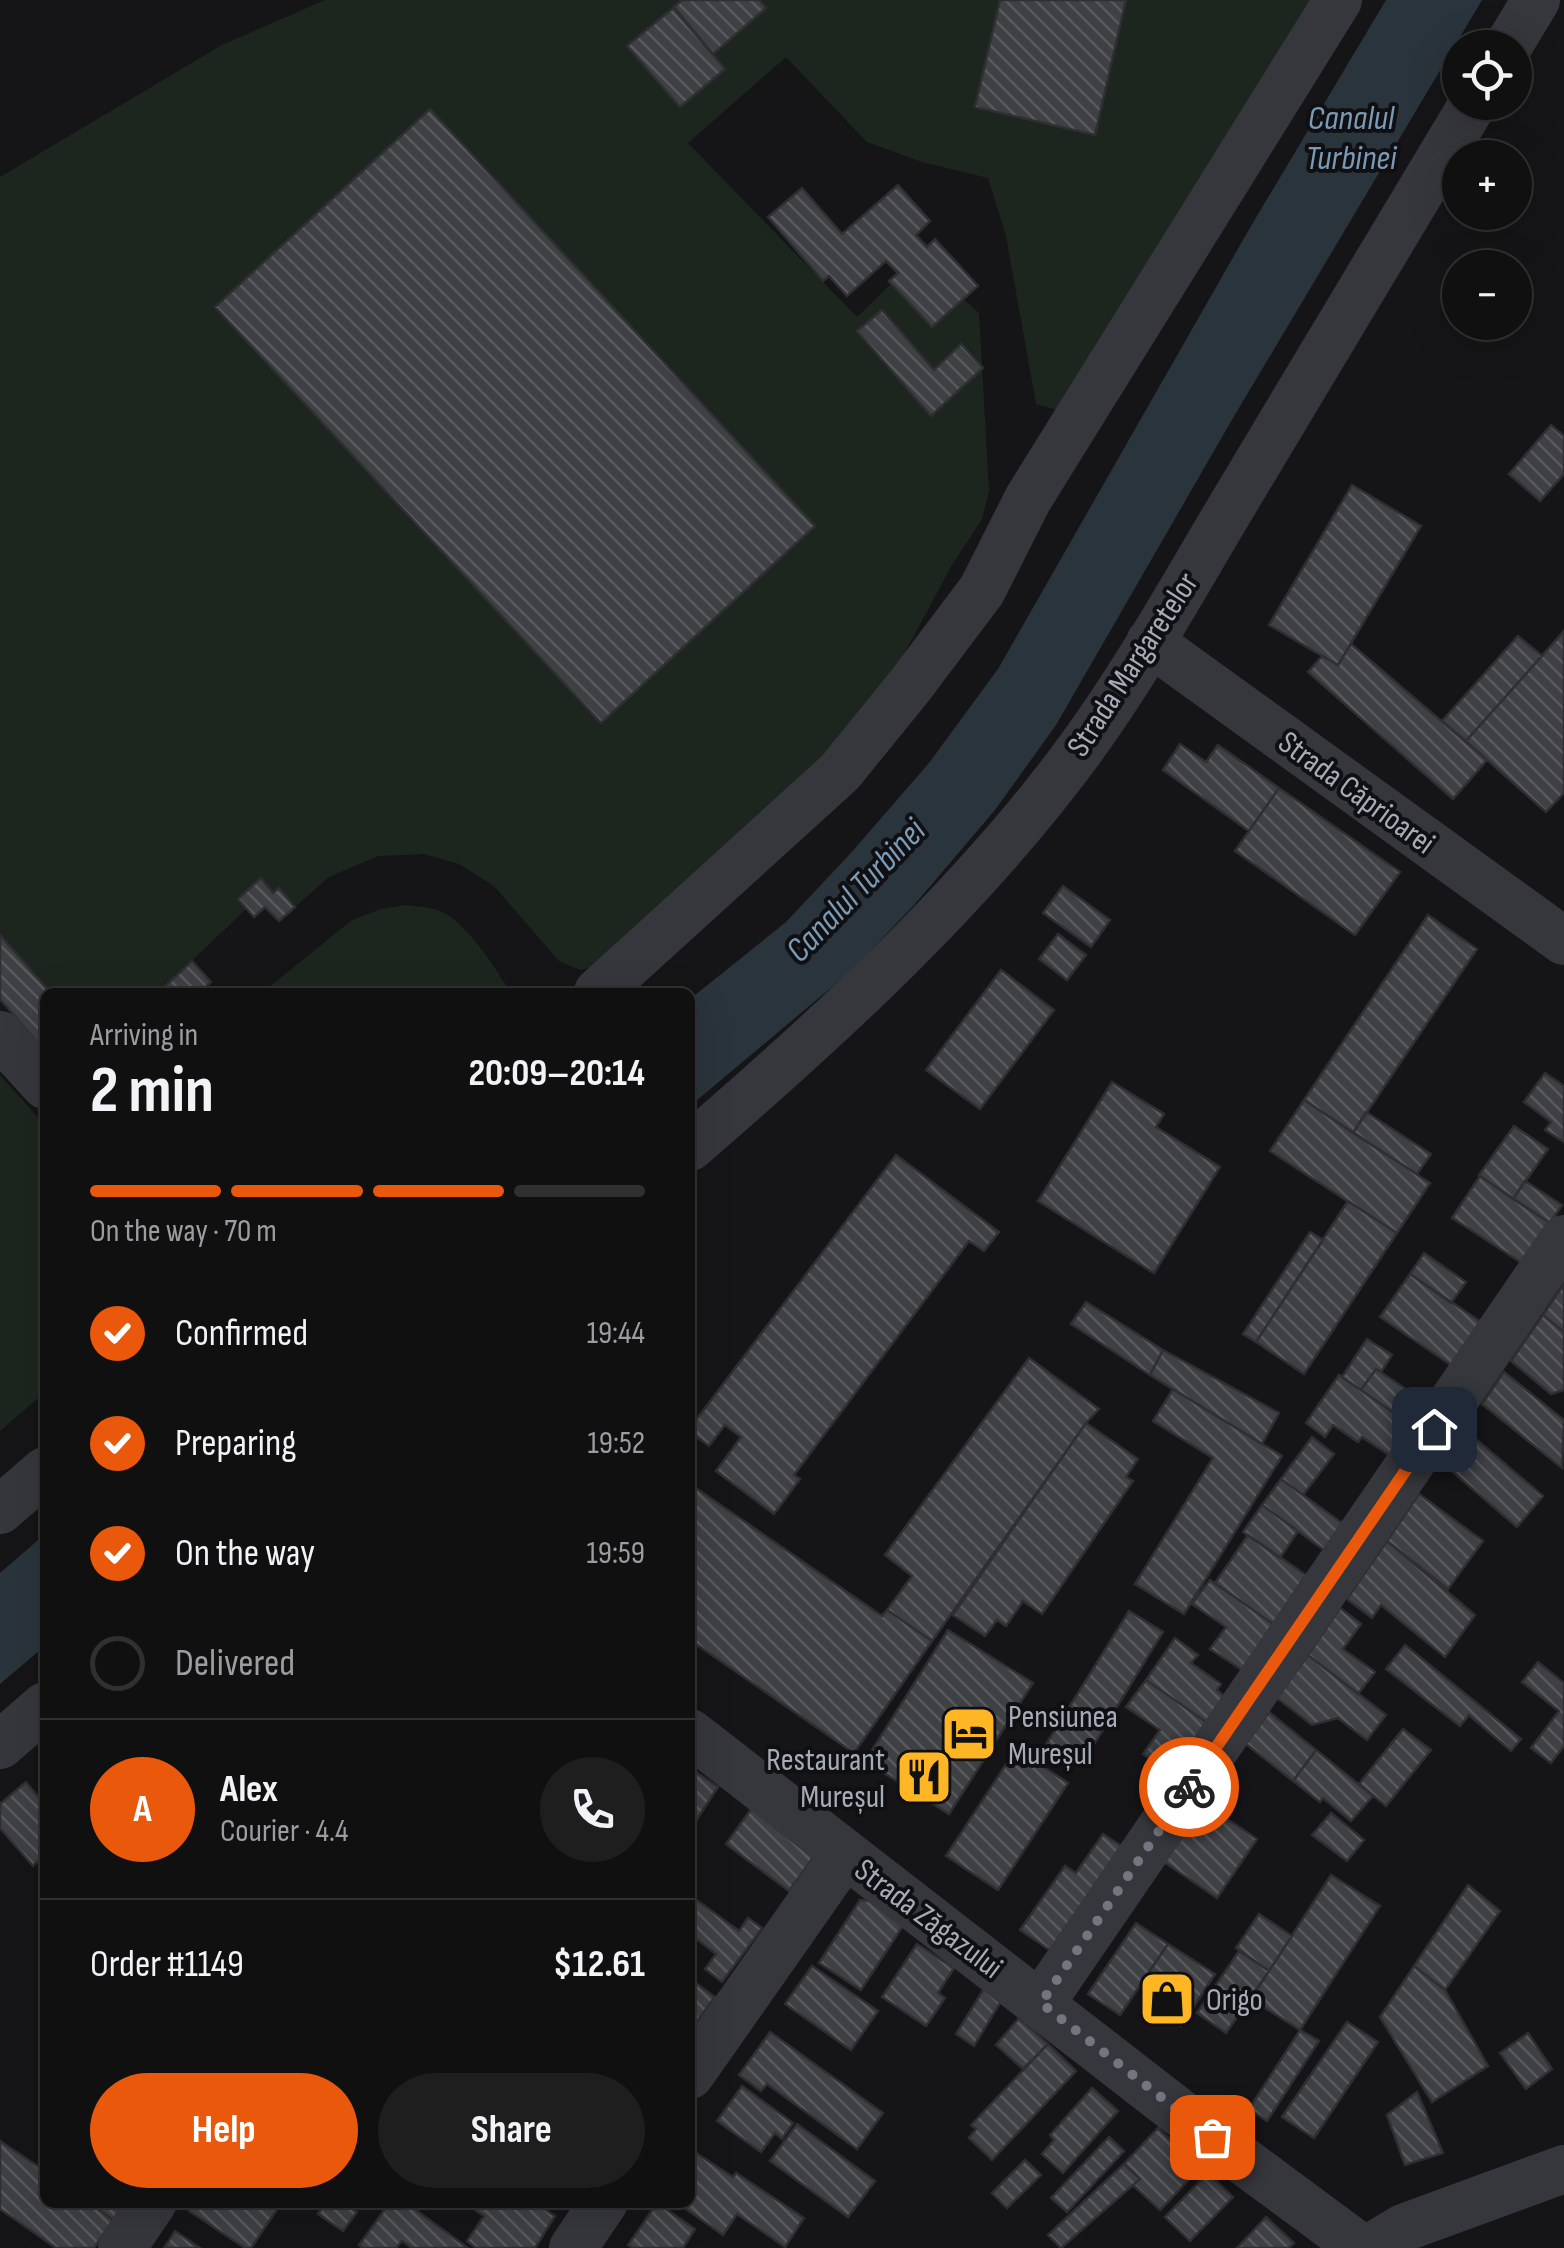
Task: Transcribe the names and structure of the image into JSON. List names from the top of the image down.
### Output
{
  "streets": {
    "street": ["Strada Margaretelor", "Strada Căprioarei", "Strada Zăgazului"]
  },
  "crossings": [
    ["Strada Margaretelor", "Strada Căprioarei"]
  ],
  "water": ["Canalul Turbinei"],
  "places": {
    "hotel": ["Pensiunea Mureșul"],
    "restaurant": ["Restaurant Mureșul"],
    "shop": ["Origo"]
  },
  "page": {
    "map_buttons": ["+", "−"],
    "heading": ["2 min", "Arriving in", "20:09–20:14"],
    "panel": [
      "Alex",
      "Courier · 4.4",
      "Order #1149",
      "$12.61"
    ],
    "bar": "On the way · 70 m",
    "list": [
      ["Confirmed", "19:44"],
      ["Preparing", "19:52"],
      ["On the way", "19:59"],
      "Delivered"
    ],
    "round": "A",
    "buttons": ["Help", "Share"]
  }
}
